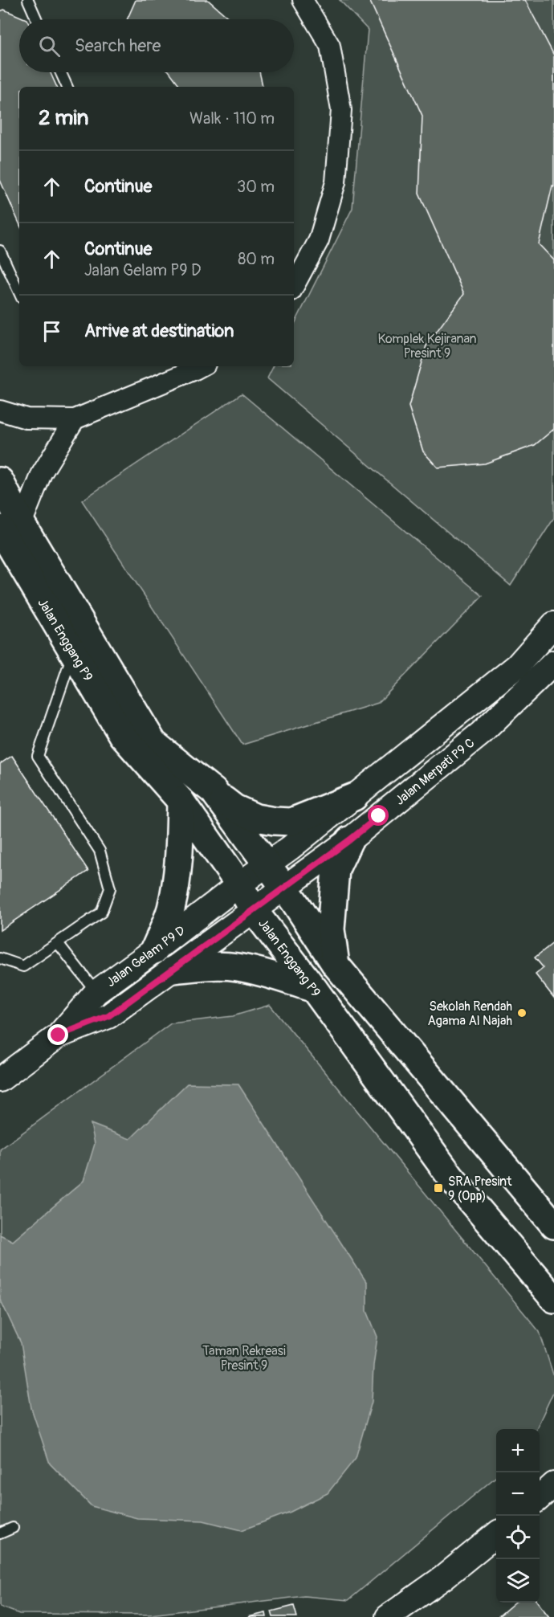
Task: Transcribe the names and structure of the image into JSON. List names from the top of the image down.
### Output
{
  "streets": {
    "main road": ["Jalan Enggang P9"],
    "street": ["Jalan Merpati P9 C", "Jalan Gelam P9 D"]
  },
  "crossings": [
    ["Jalan Enggang P9", "Jalan Merpati P9 C"],
    ["Jalan Enggang P9", "Jalan Gelam P9 D"],
    ["Jalan Merpati P9 C", "Jalan Gelam P9 D"]
  ],
  "parks": ["Komplek Kejiranan Presint 9", "Taman Rekreasi Presint 9"],
  "places": {
    "other": ["Sekolah Rendah Agama Al Najah"],
    "transit": ["SRA Presint 9 (Opp)"]
  },
  "page": {
    "search": "Search here",
    "heading": ["2 min", "Walk · 110 m"],
    "list": [
      ["Continue", "30 m"],
      ["Continue", "Jalan Gelam P9 D", "80 m"],
      "Arrive at destination"
    ],
    "map_buttons": ["+", "−"]
  }
}
